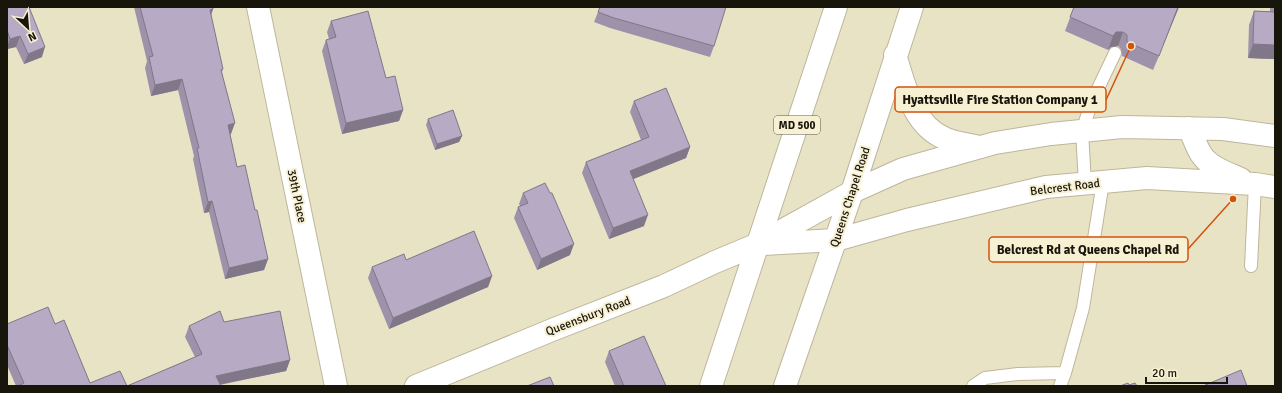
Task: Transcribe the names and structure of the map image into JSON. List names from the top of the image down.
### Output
{
  "streets": {
    "main road": [
      "MD 500",
      "Belcrest Road",
      "39th Place",
      "Queens Chapel Road",
      "Queensbury Road"
    ]
  },
  "crossings": [
    ["MD 500", "Queensbury Road"],
    ["Belcrest Road", "Queens Chapel Road"],
    ["Belcrest Road", "Queensbury Road"],
    ["Queens Chapel Road", "Queensbury Road"]
  ],
  "places": ["Hyattsville Fire Station Company 1", "Belcrest Rd at Queens Chapel Rd"],
  "scale_bar": "20 m",
  "north": "bottom right"
}
